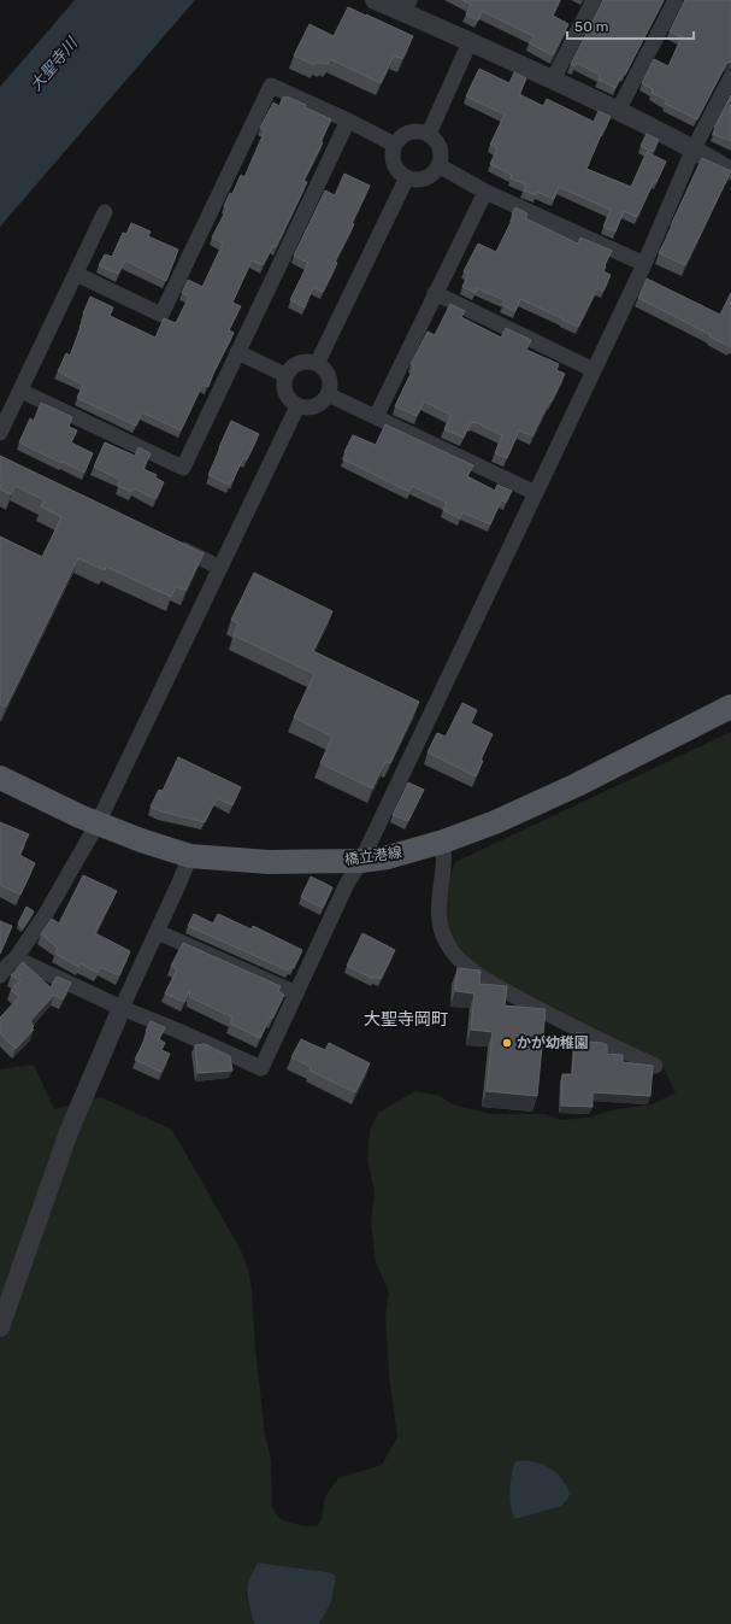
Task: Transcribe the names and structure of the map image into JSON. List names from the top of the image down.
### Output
{
  "streets": {
    "main road": ["橋立港線"]
  },
  "districts": ["大聖寺岡町"],
  "water": ["大聖寺川"],
  "places": ["かが幼稚園"],
  "scale_bar": "50 m"
}
